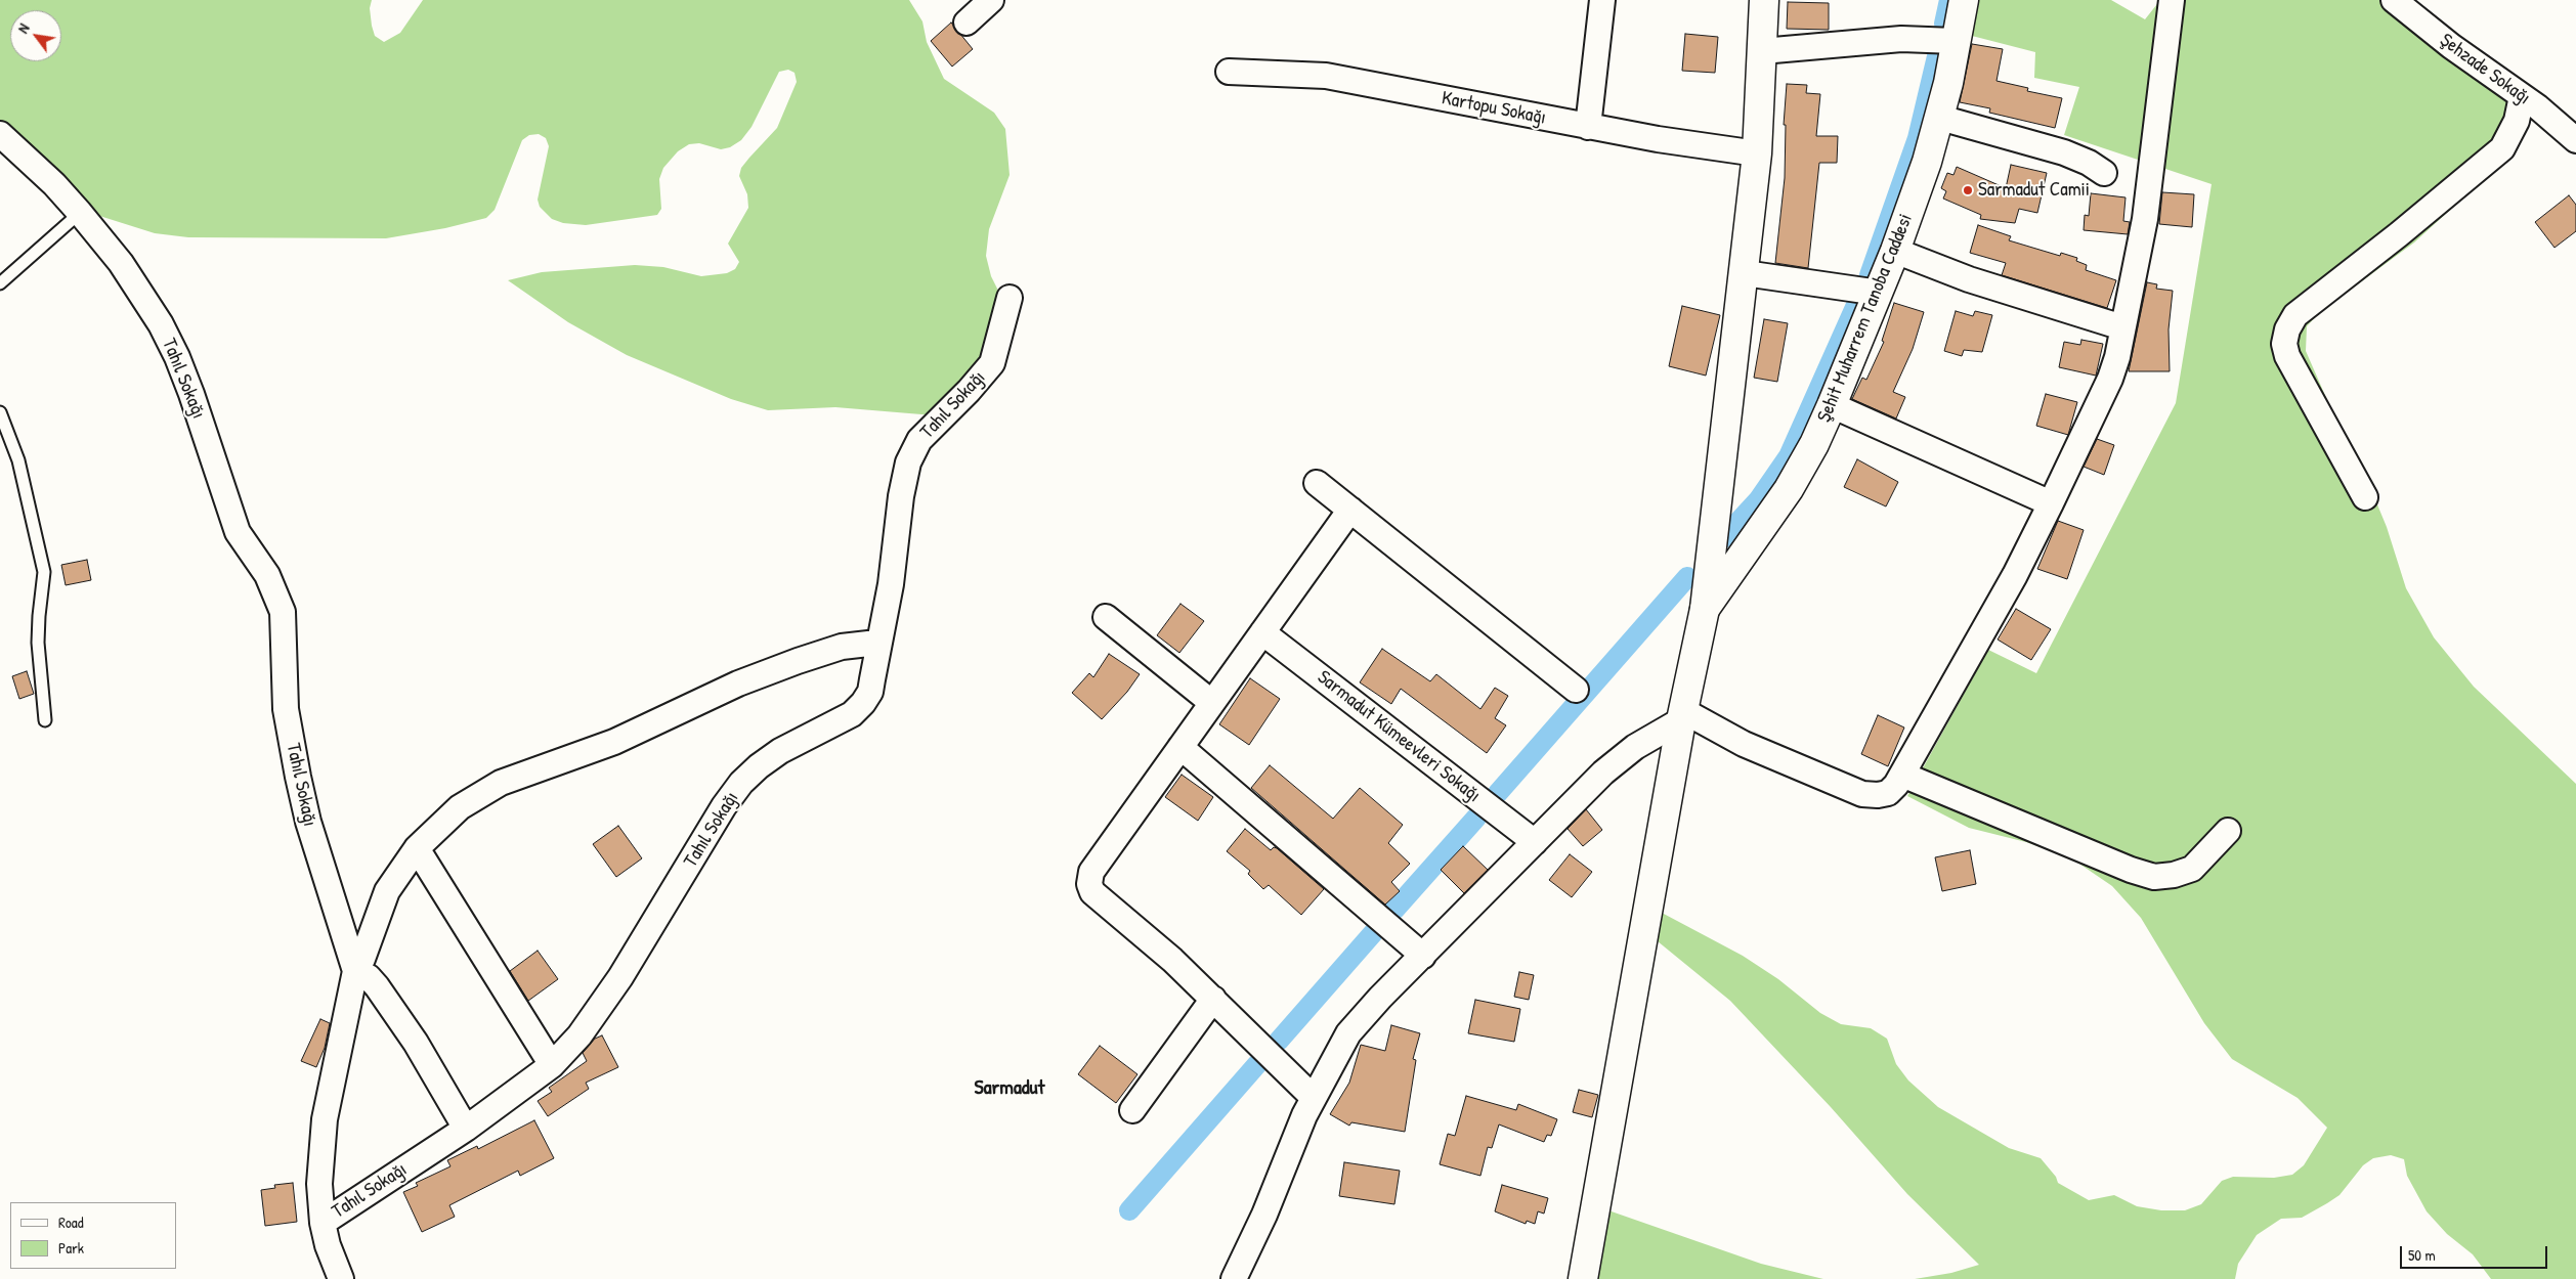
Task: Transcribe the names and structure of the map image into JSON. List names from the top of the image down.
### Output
{
  "streets": {
    "main road": ["Şehit Muharrem Tanoba Caddesi"],
    "street": [
      "Şehzade Sokağı",
      "Kartopu Sokağı",
      "Tahıl Sokağı",
      "Sarmadut Kümeevleri Sokağı"
    ]
  },
  "districts": ["Sarmadut"],
  "places": ["Sarmadut Camii"],
  "legend": ["Road", "Park"],
  "scale_bar": "50 m",
  "north": "top left"
}
